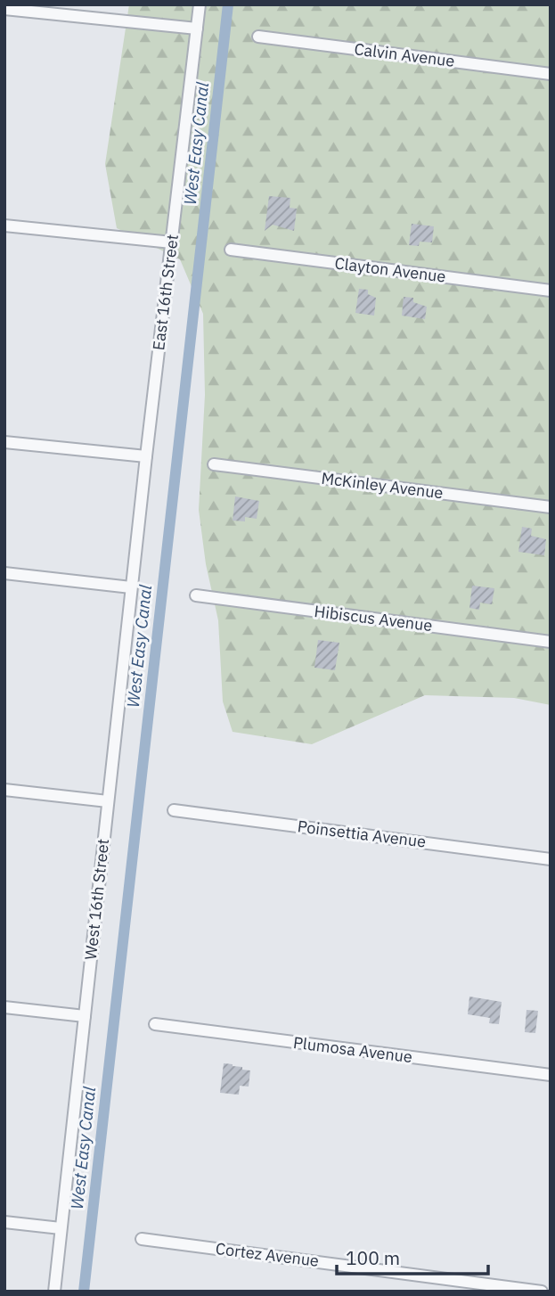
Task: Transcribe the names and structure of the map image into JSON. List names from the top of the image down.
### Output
{
  "streets": {
    "street": [
      "Calvin Avenue",
      "Clayton Avenue",
      "East 16th Street",
      "McKinley Avenue",
      "Hibiscus Avenue",
      "Poinsettia Avenue",
      "West 16th Street",
      "Plumosa Avenue",
      "Cortez Avenue"
    ]
  },
  "crossings": [
    ["East 16th Street", "West 16th Street"]
  ],
  "water": ["West Easy Canal"],
  "scale_bar": "100 m"
}
